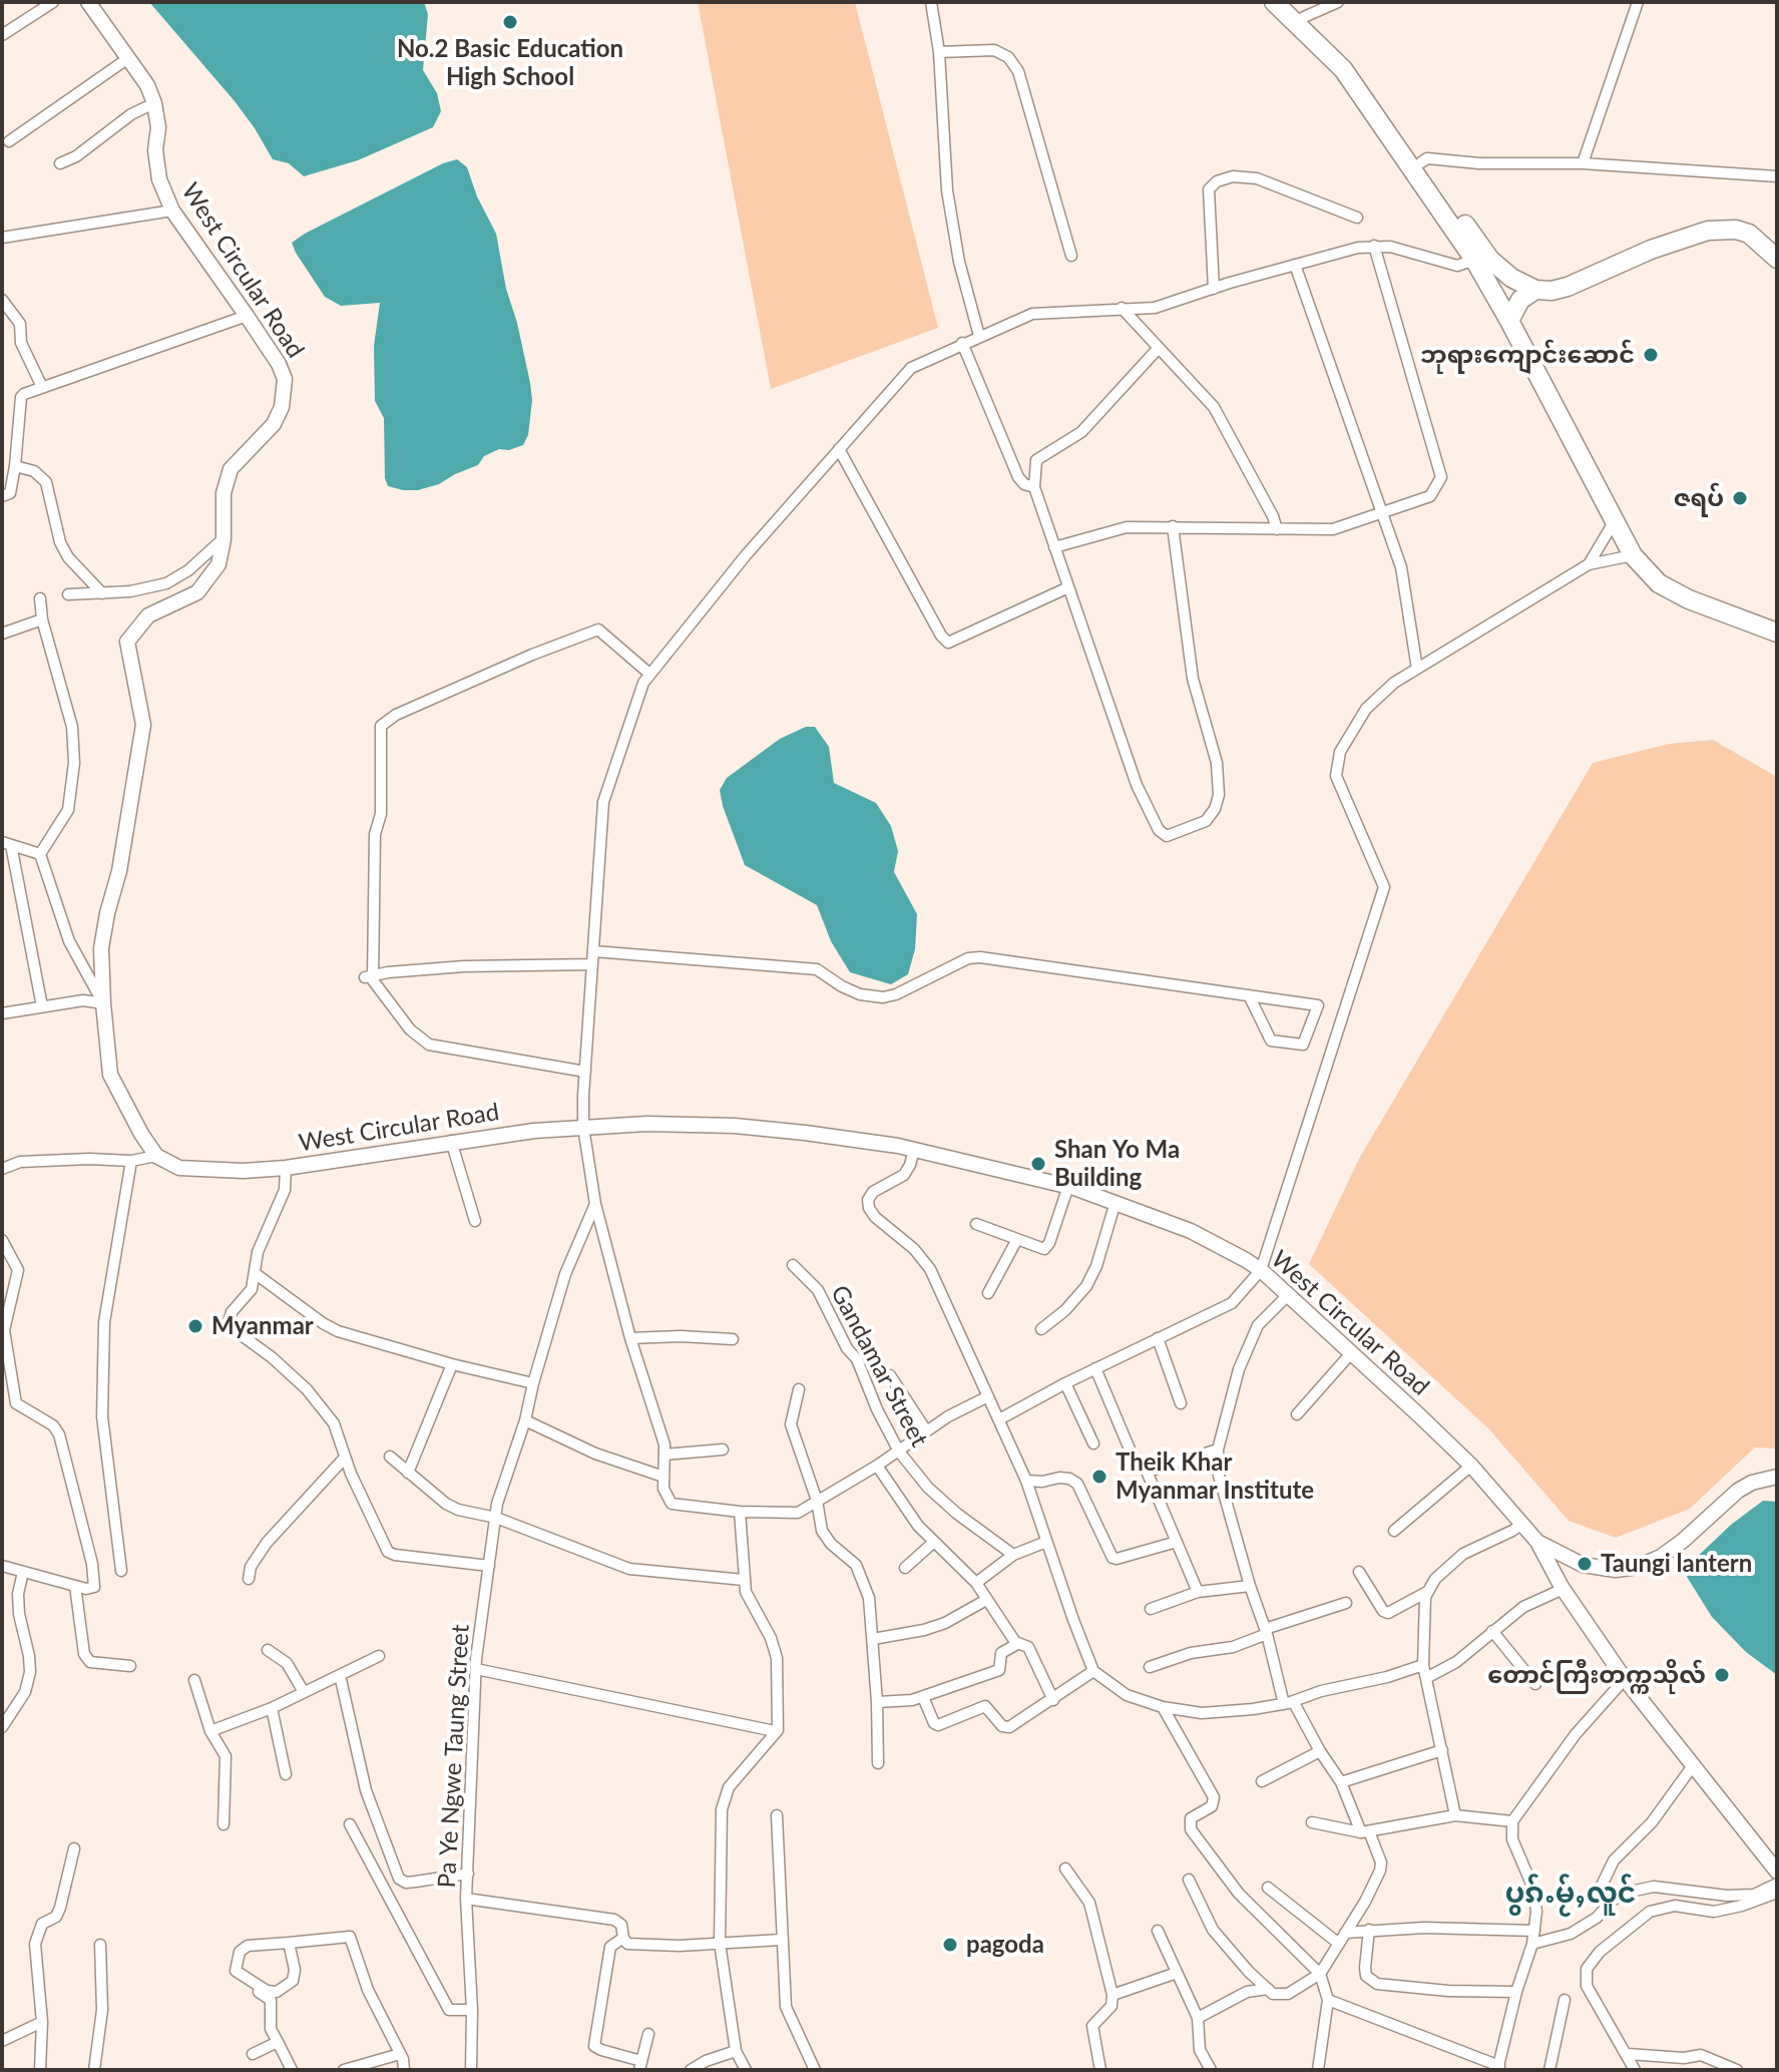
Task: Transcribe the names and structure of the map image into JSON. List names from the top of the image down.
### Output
{
  "streets": {
    "street": ["West Circular Road", "Gandamar Street", "Pa Ye Ngwe Taung Street"]
  },
  "districts": ["ပွၵ်ႉမႂ်ႇလူင်"],
  "places": [
    "No.2 Basic Education High School",
    "ဘုရားကျောင်းဆောင်",
    "ဇရပ်",
    "Shan Yo Ma Building",
    "Myanmar",
    "Theik Khar Myanmar Institute",
    "Taungi lantern",
    "တောင်ကြီးတက္ကသိုလ်",
    "pagoda"
  ]
}
